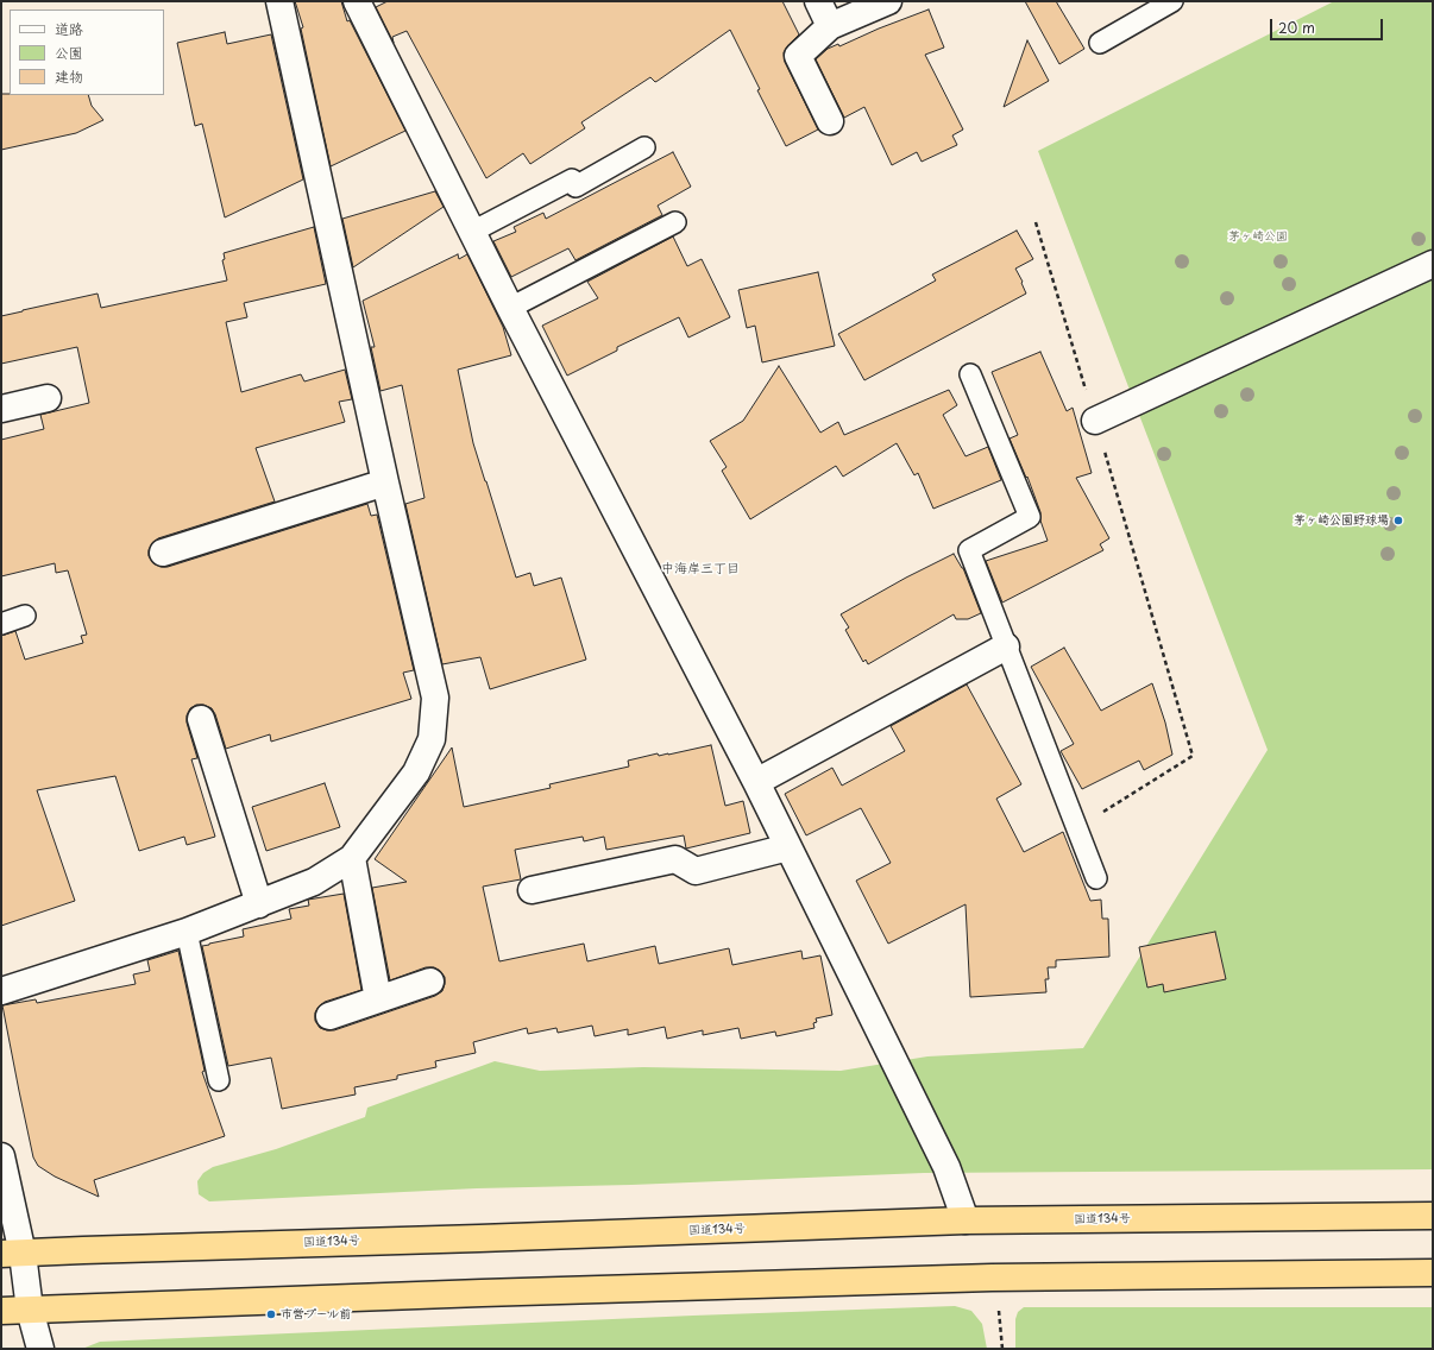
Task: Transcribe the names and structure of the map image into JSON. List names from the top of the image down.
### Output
{
  "streets": {
    "highway": ["国道134号"]
  },
  "districts": ["中海岸三丁目"],
  "parks": ["茅ヶ崎公園"],
  "places": ["茅ヶ崎公園野球場", "市営プール前"],
  "legend": ["道路", "公園", "建物"],
  "scale_bar": "20 m"
}
